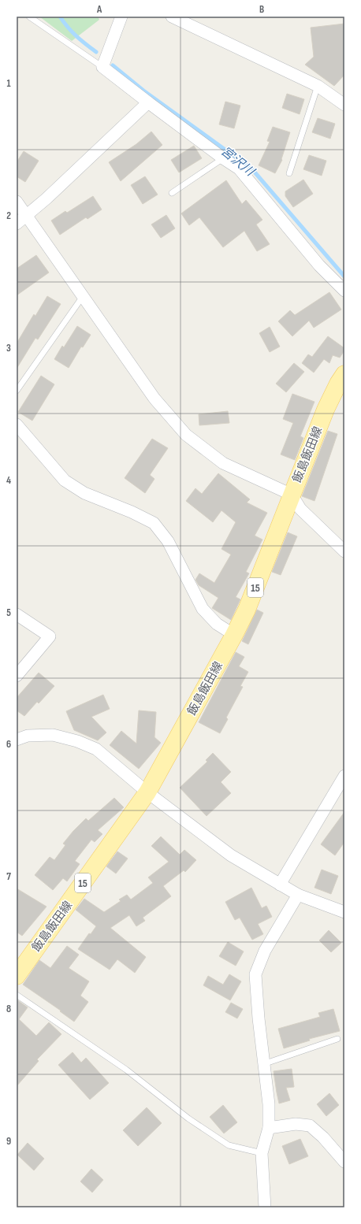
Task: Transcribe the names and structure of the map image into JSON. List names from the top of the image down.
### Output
{
  "streets": {
    "main road": ["飯島飯田線", "15"]
  },
  "water": ["宮沢川"],
  "grid": {
    "columns": ["A", "B"],
    "rows": [
      "1",
      "2",
      "3",
      "4",
      "5",
      "6",
      "7",
      "8",
      "9"
    ]
  }
}
